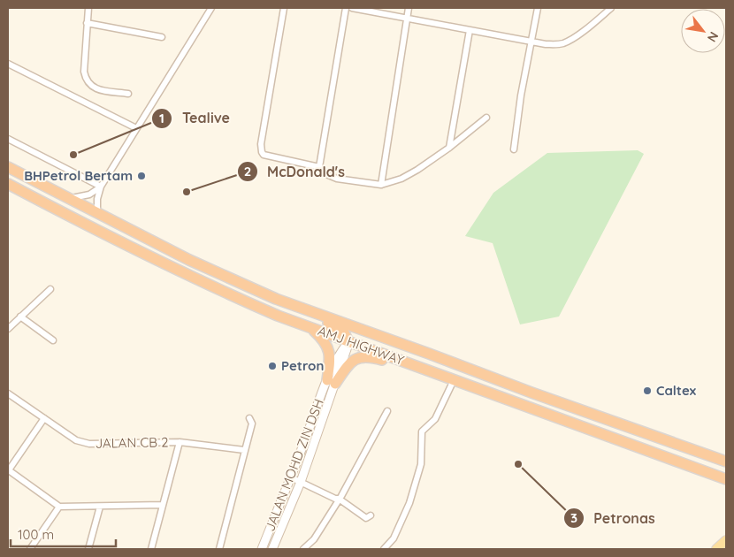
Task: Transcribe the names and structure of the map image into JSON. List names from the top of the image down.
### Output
{
  "streets": {
    "highway": ["AMJ HIGHWAY"],
    "main road": ["JALAN MOHD ZIN DSH"],
    "street": ["JALAN CB 2"]
  },
  "places": [
    "Tealive",
    "BHPetrol Bertam",
    "McDonald's",
    "Petron",
    "Caltex",
    "Petronas"
  ],
  "scale_bar": "100 m",
  "north": "bottom right"
}
